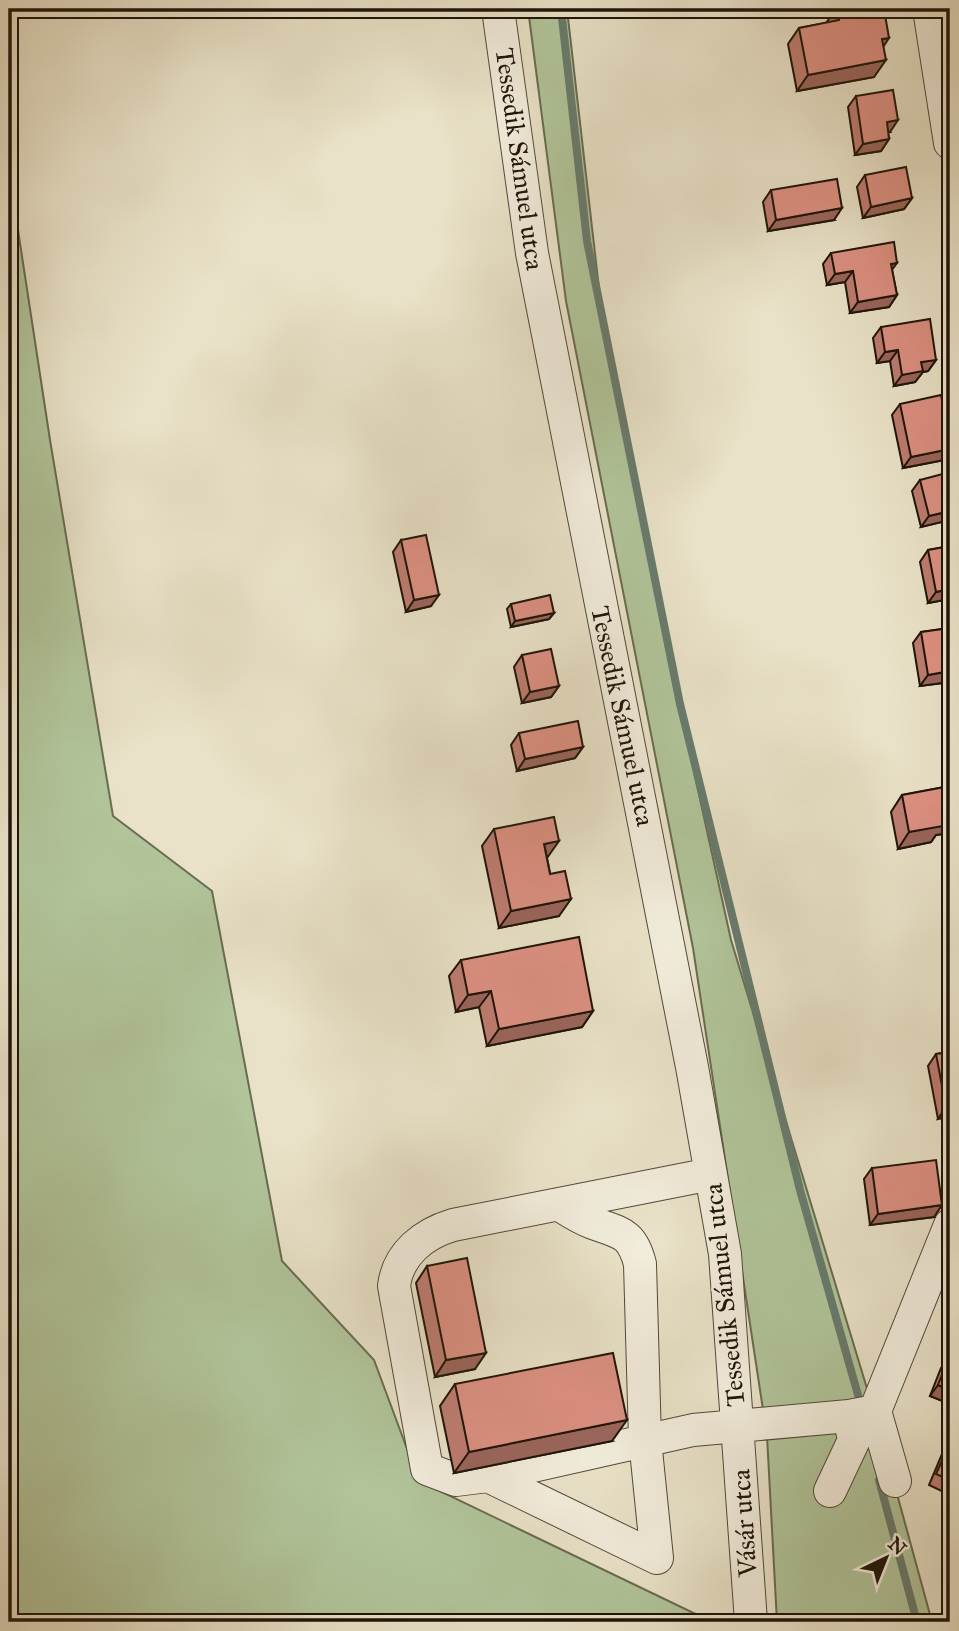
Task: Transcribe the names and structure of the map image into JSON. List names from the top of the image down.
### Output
{
  "streets": {
    "street": ["Tessedik Sámuel utca", "Vásár utca"]
  },
  "crossings": [
    ["Tessedik Sámuel utca", "Vásár utca"]
  ],
  "north": "top right"
}
